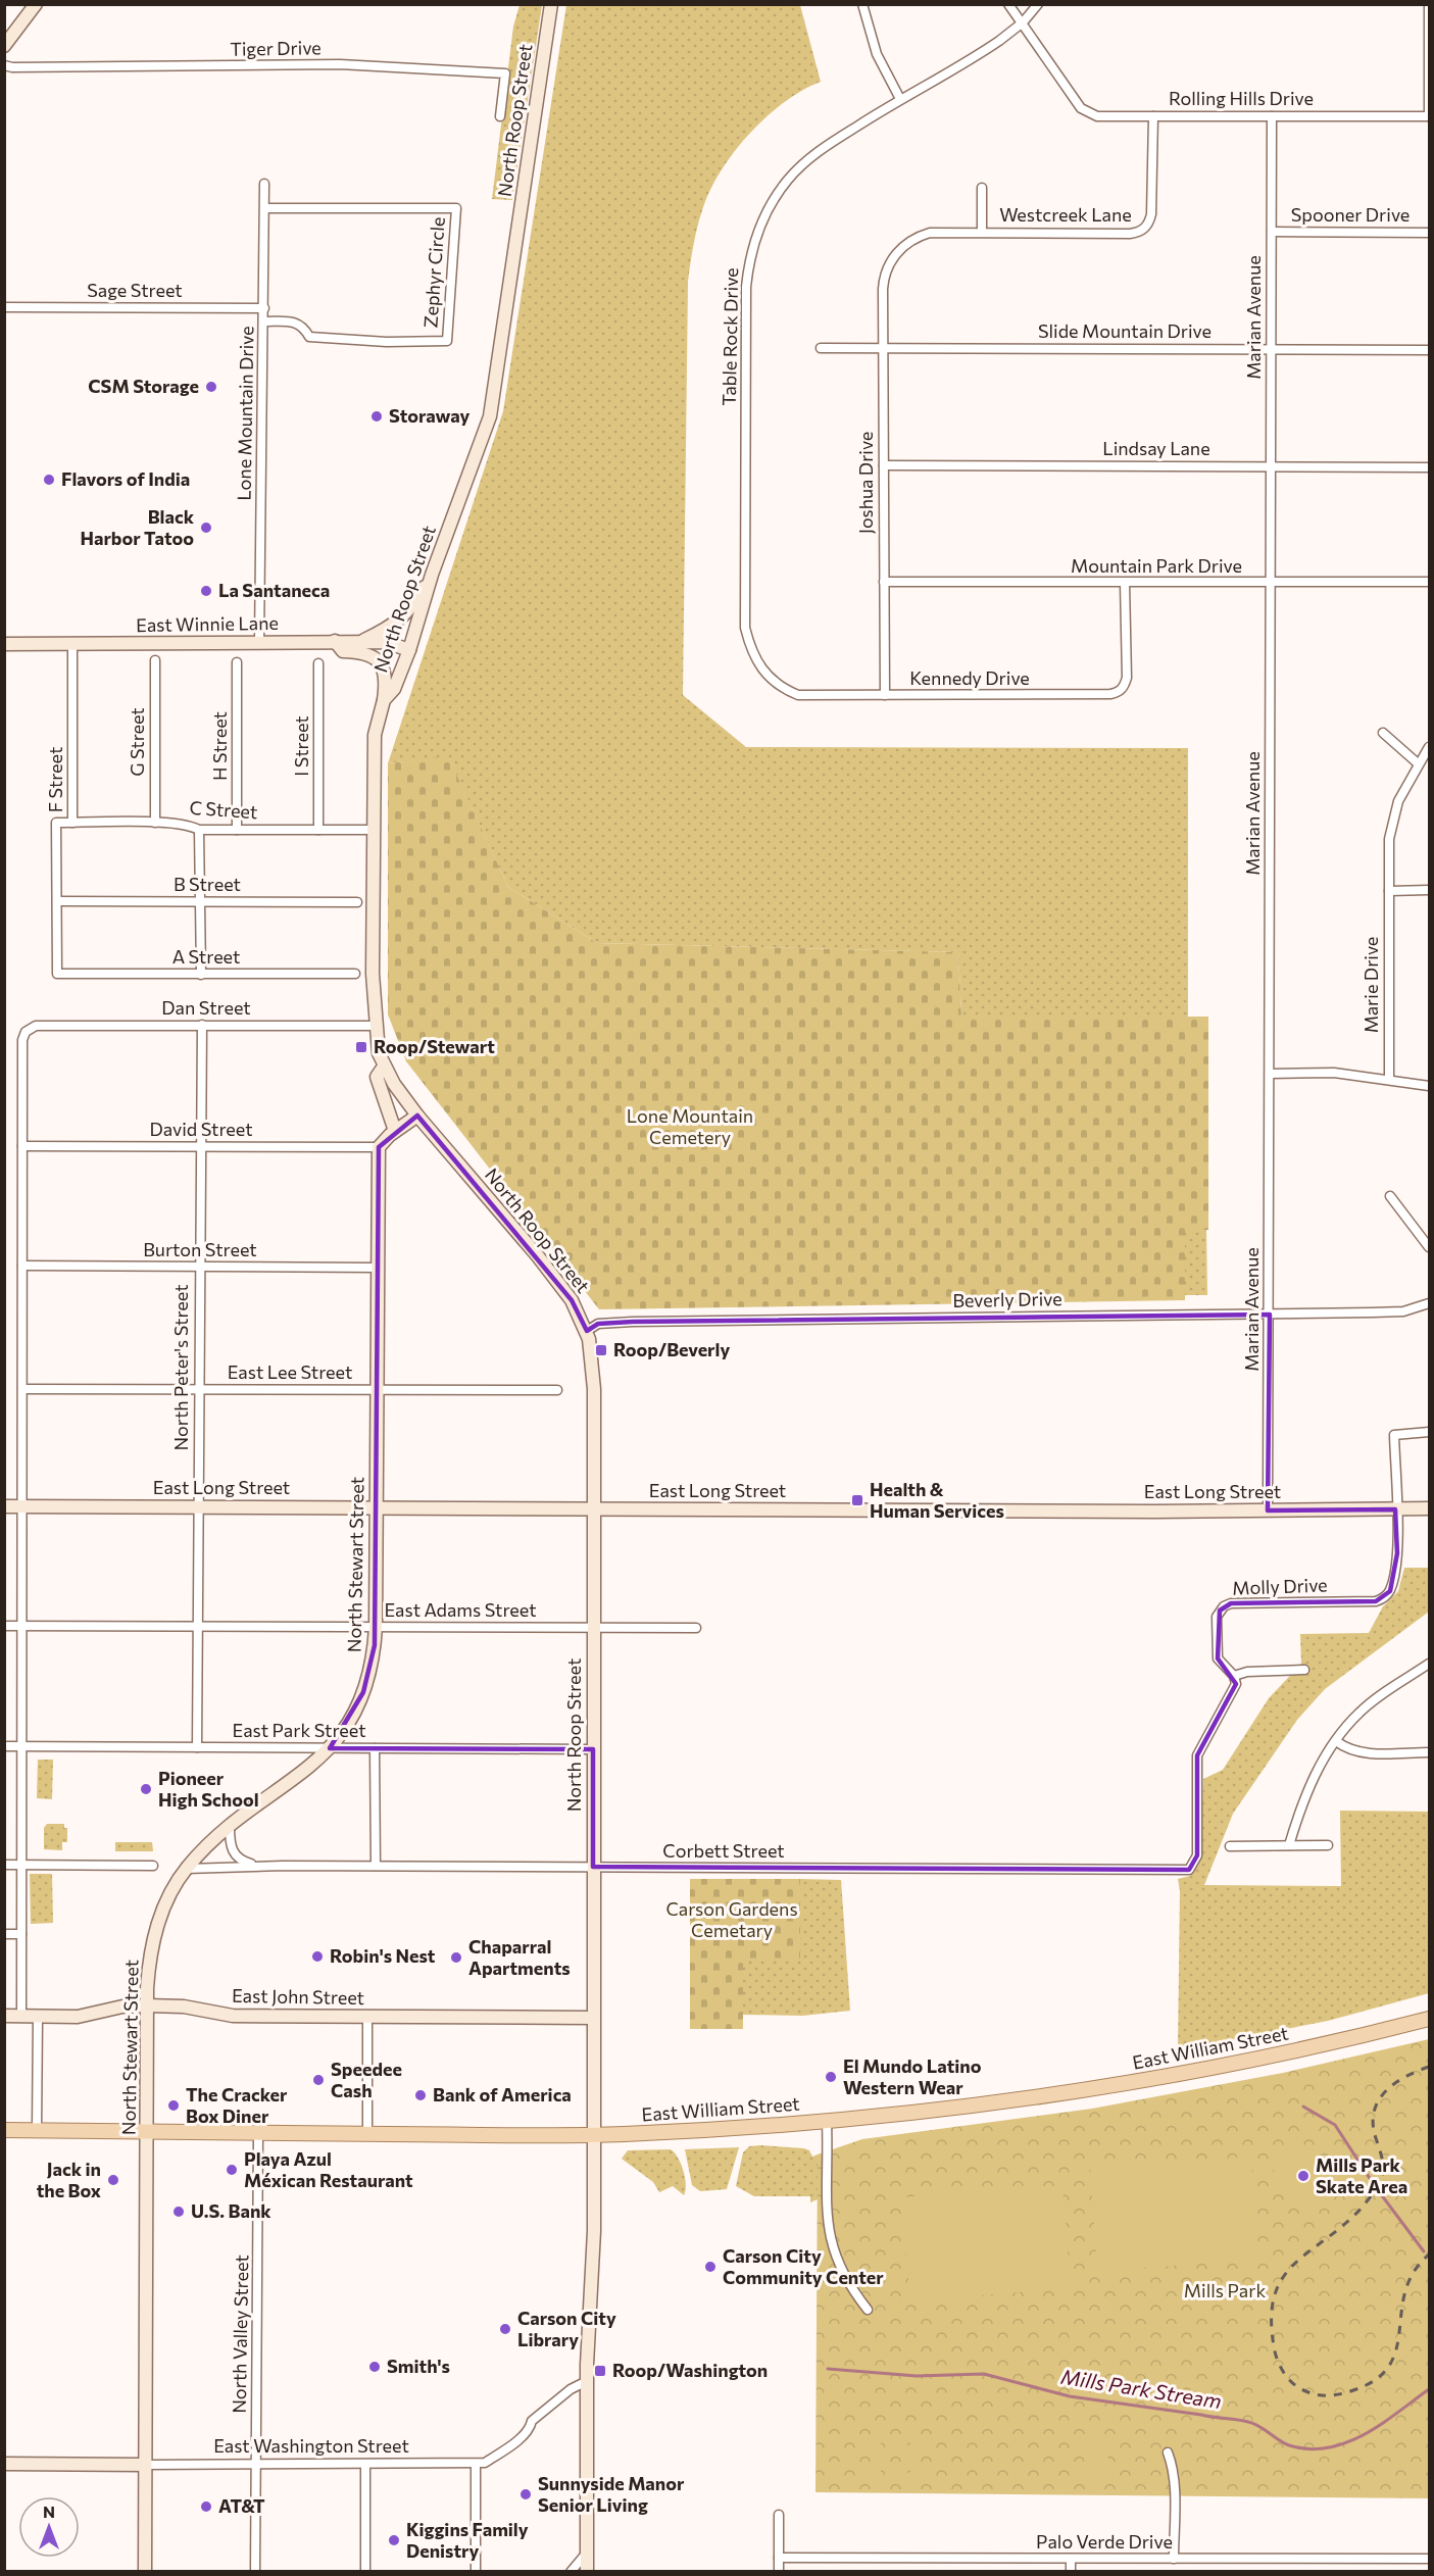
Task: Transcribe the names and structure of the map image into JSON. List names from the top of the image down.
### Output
{
  "streets": {
    "main road": ["East William Street"],
    "street": [
      "Tiger Drive",
      "Rolling Hills Drive",
      "North Roop Street",
      "Westcreek Lane",
      "Spooner Drive",
      "Zephyr Circle",
      "Sage Street",
      "Marian Avenue",
      "Slide Mountain Drive",
      "Table Rock Drive",
      "Lone Mountain Drive",
      "Lindsay Lane",
      "Joshua Drive",
      "Mountain Park Drive",
      "East Winnie Lane",
      "Kennedy Drive",
      "G Street",
      "H Street",
      "I Street",
      "F Street",
      "C Street",
      "B Street",
      "A Street",
      "Marie Drive",
      "Dan Street",
      "David Street",
      "Burton Street",
      "Beverly Drive",
      "North Peter's Street",
      "East Lee Street",
      "East Long Street",
      "North Stewart Street",
      "Molly Drive",
      "East Adams Street",
      "East Park Street",
      "Corbett Street",
      "East John Street",
      "North Valley Street",
      "East Washington Street",
      "Palo Verde Drive"
    ]
  },
  "crossings": [
    ["Rolling Hills Drive", "Westcreek Lane"],
    ["Rolling Hills Drive", "Marian Avenue"],
    ["Rolling Hills Drive", "Table Rock Drive"],
    ["North Roop Street", "East Winnie Lane"],
    ["North Roop Street", "C Street"],
    ["North Roop Street", "Dan Street"],
    ["North Roop Street", "Beverly Drive"],
    ["North Roop Street", "East Long Street"],
    ["North Roop Street", "East Adams Street"],
    ["North Roop Street", "East Park Street"],
    ["North Roop Street", "Corbett Street"],
    ["North Roop Street", "East John Street"],
    ["North Roop Street", "East William Street"],
    ["Westcreek Lane", "Joshua Drive"],
    ["Spooner Drive", "Marian Avenue"],
    ["Zephyr Circle", "Lone Mountain Drive"],
    ["Sage Street", "Lone Mountain Drive"],
    ["Marian Avenue", "Slide Mountain Drive"],
    ["Marian Avenue", "Lindsay Lane"],
    ["Marian Avenue", "Mountain Park Drive"],
    ["Marian Avenue", "Beverly Drive"],
    ["Marian Avenue", "East Long Street"],
    ["Slide Mountain Drive", "Joshua Drive"],
    ["Table Rock Drive", "Kennedy Drive"],
    ["Lone Mountain Drive", "East Winnie Lane"],
    ["Lindsay Lane", "Joshua Drive"],
    ["Joshua Drive", "Mountain Park Drive"],
    ["Joshua Drive", "Kennedy Drive"],
    ["Mountain Park Drive", "Kennedy Drive"],
    ["East Winnie Lane", "F Street"],
    ["G Street", "C Street"],
    ["H Street", "C Street"],
    ["I Street", "C Street"],
    ["F Street", "C Street"],
    ["F Street", "B Street"],
    ["F Street", "A Street"],
    ["Dan Street", "David Street"],
    ["Dan Street", "North Peter's Street"],
    ["David Street", "North Peter's Street"],
    ["David Street", "North Stewart Street"],
    ["Burton Street", "North Peter's Street"],
    ["Burton Street", "North Stewart Street"],
    ["North Peter's Street", "East Lee Street"],
    ["North Peter's Street", "East Long Street"],
    ["North Peter's Street", "East Adams Street"],
    ["North Peter's Street", "East Park Street"],
    ["East Lee Street", "North Stewart Street"],
    ["East Long Street", "North Stewart Street"],
    ["East Long Street", "Molly Drive"],
    ["North Stewart Street", "East Adams Street"],
    ["North Stewart Street", "East Park Street"],
    ["North Stewart Street", "Corbett Street"],
    ["North Stewart Street", "East John Street"],
    ["North Stewart Street", "East William Street"],
    ["North Stewart Street", "East Washington Street"],
    ["Molly Drive", "Corbett Street"],
    ["East William Street", "North Valley Street"],
    ["North Valley Street", "East Washington Street"]
  ],
  "water": ["Mills Park Stream"],
  "parks": ["Lone Mountain Cemetery", "Carson Gardens Cemetary", "Mills Park"],
  "places": {
    "other": [
      "CSM Storage",
      "Storaway",
      "Flavors of India",
      "Black Harbor Tatoo",
      "La Santaneca",
      "Pioneer High School",
      "Robin's Nest",
      "Chaparral Apartments",
      "El Mundo Latino Western Wear",
      "Speedee Cash",
      "Bank of America",
      "The Cracker Box Diner",
      "Playa Azul Méxican Restaurant",
      "Mills Park Skate Area",
      "Jack in the Box",
      "U.S. Bank",
      "Carson City Community Center",
      "Carson City Library",
      "Smith's",
      "Sunnyside Manor Senior Living",
      "AT&T",
      "Kiggins Family Denistry"
    ],
    "transit": [
      "Roop/Stewart",
      "Roop/Beverly",
      "Health & Human Services",
      "Roop/Washington"
    ]
  },
  "north": "top"
}
